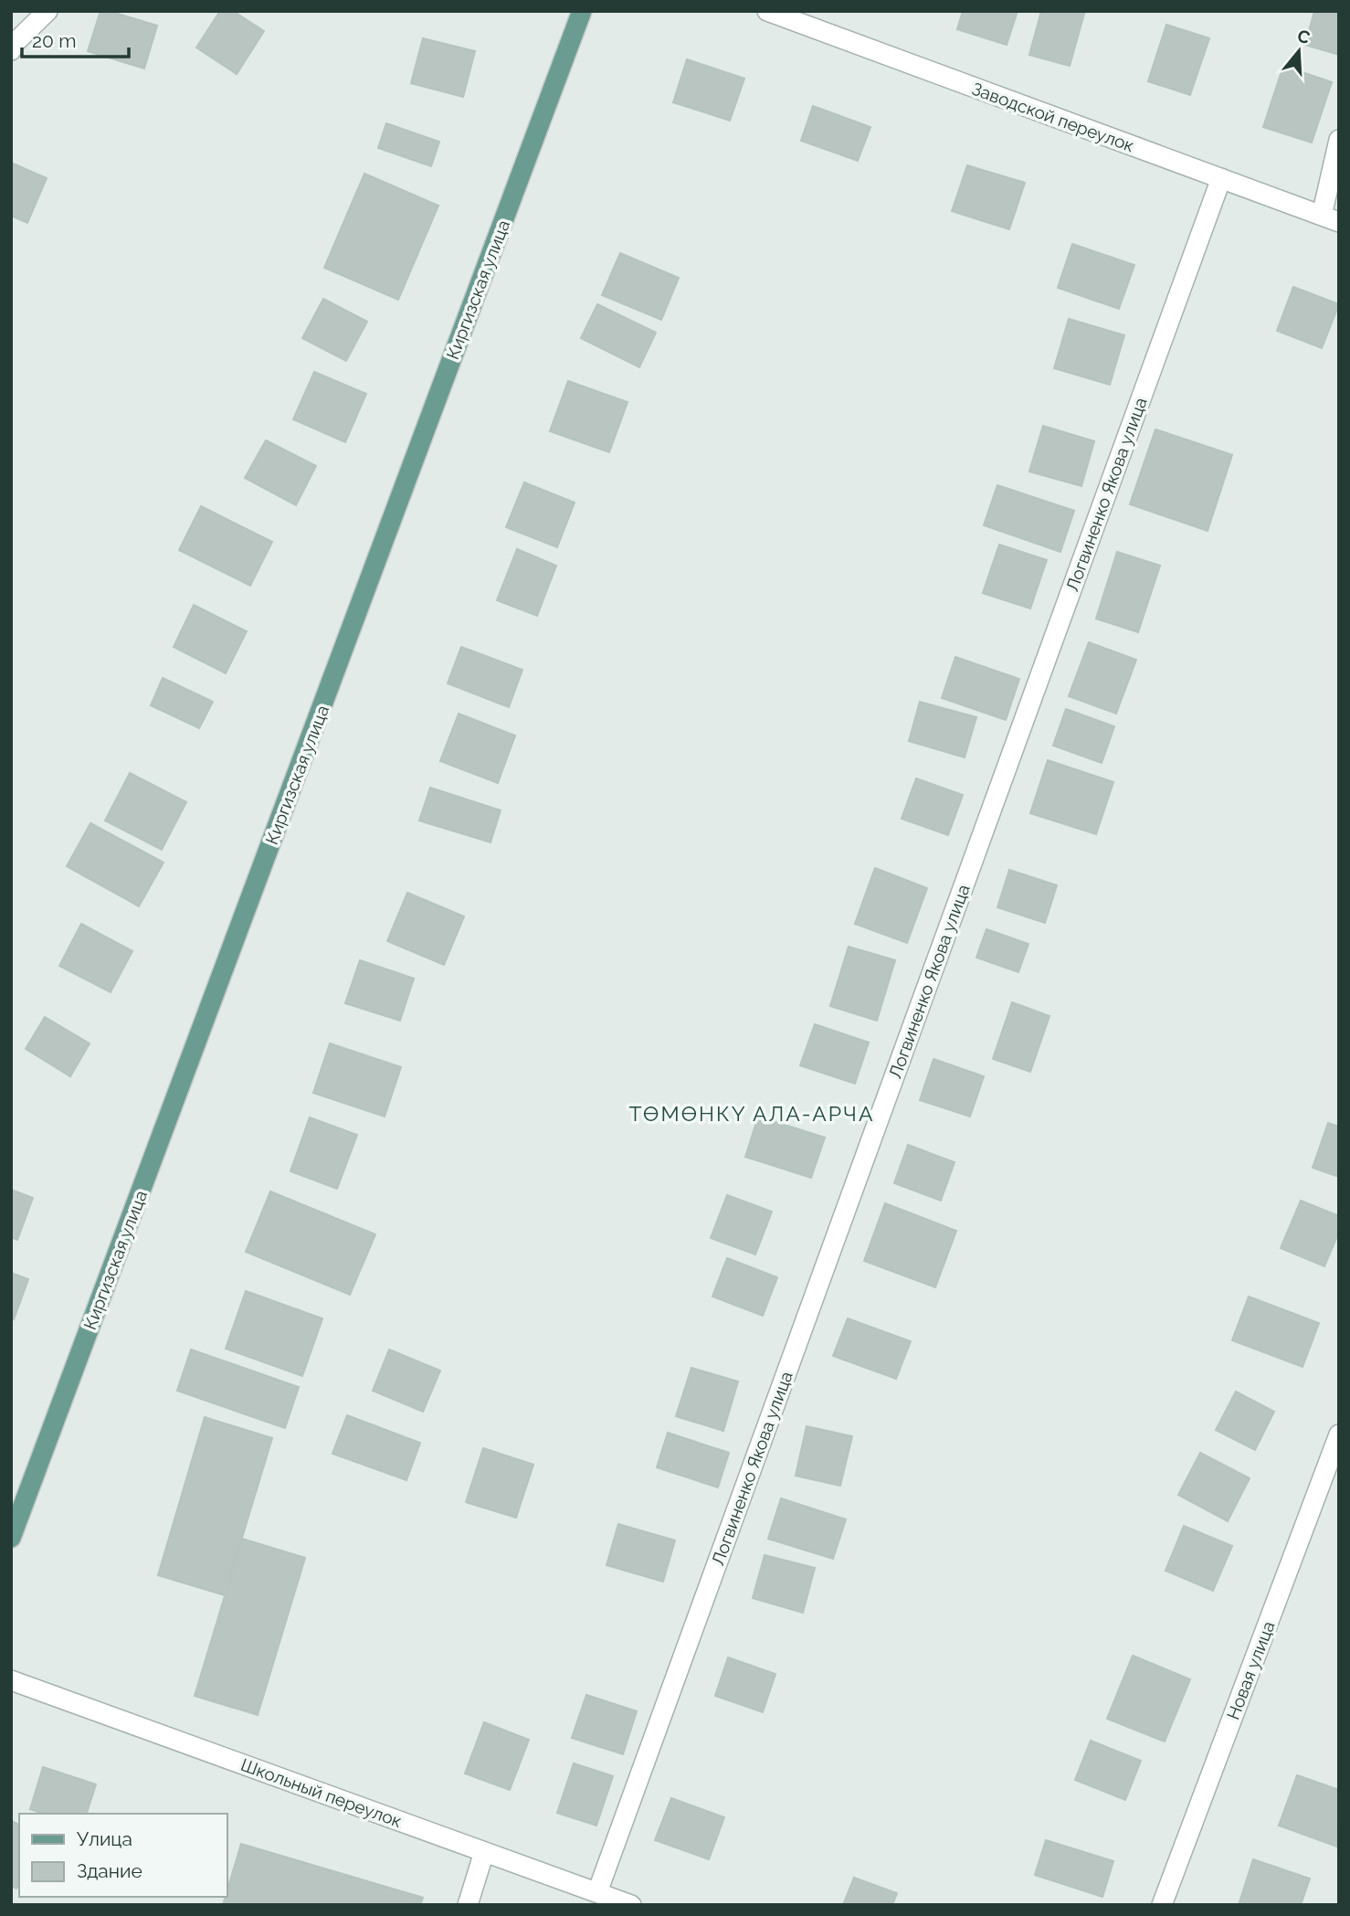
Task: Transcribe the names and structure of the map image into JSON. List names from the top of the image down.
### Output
{
  "streets": {
    "main road": ["Киргизская улица"],
    "street": [
      "Заводской переулок",
      "Логвиненко Якова улица",
      "Новая улица",
      "Школьный переулок"
    ]
  },
  "crossings": [
    ["Заводской переулок", "Логвиненко Якова улица"],
    ["Логвиненко Якова улица", "Школьный переулок"]
  ],
  "districts": ["ТӨМӨНКҮ АЛА-АРЧА"],
  "legend": ["Улица", "Здание"],
  "scale_bar": "20 m",
  "north": "top"
}
